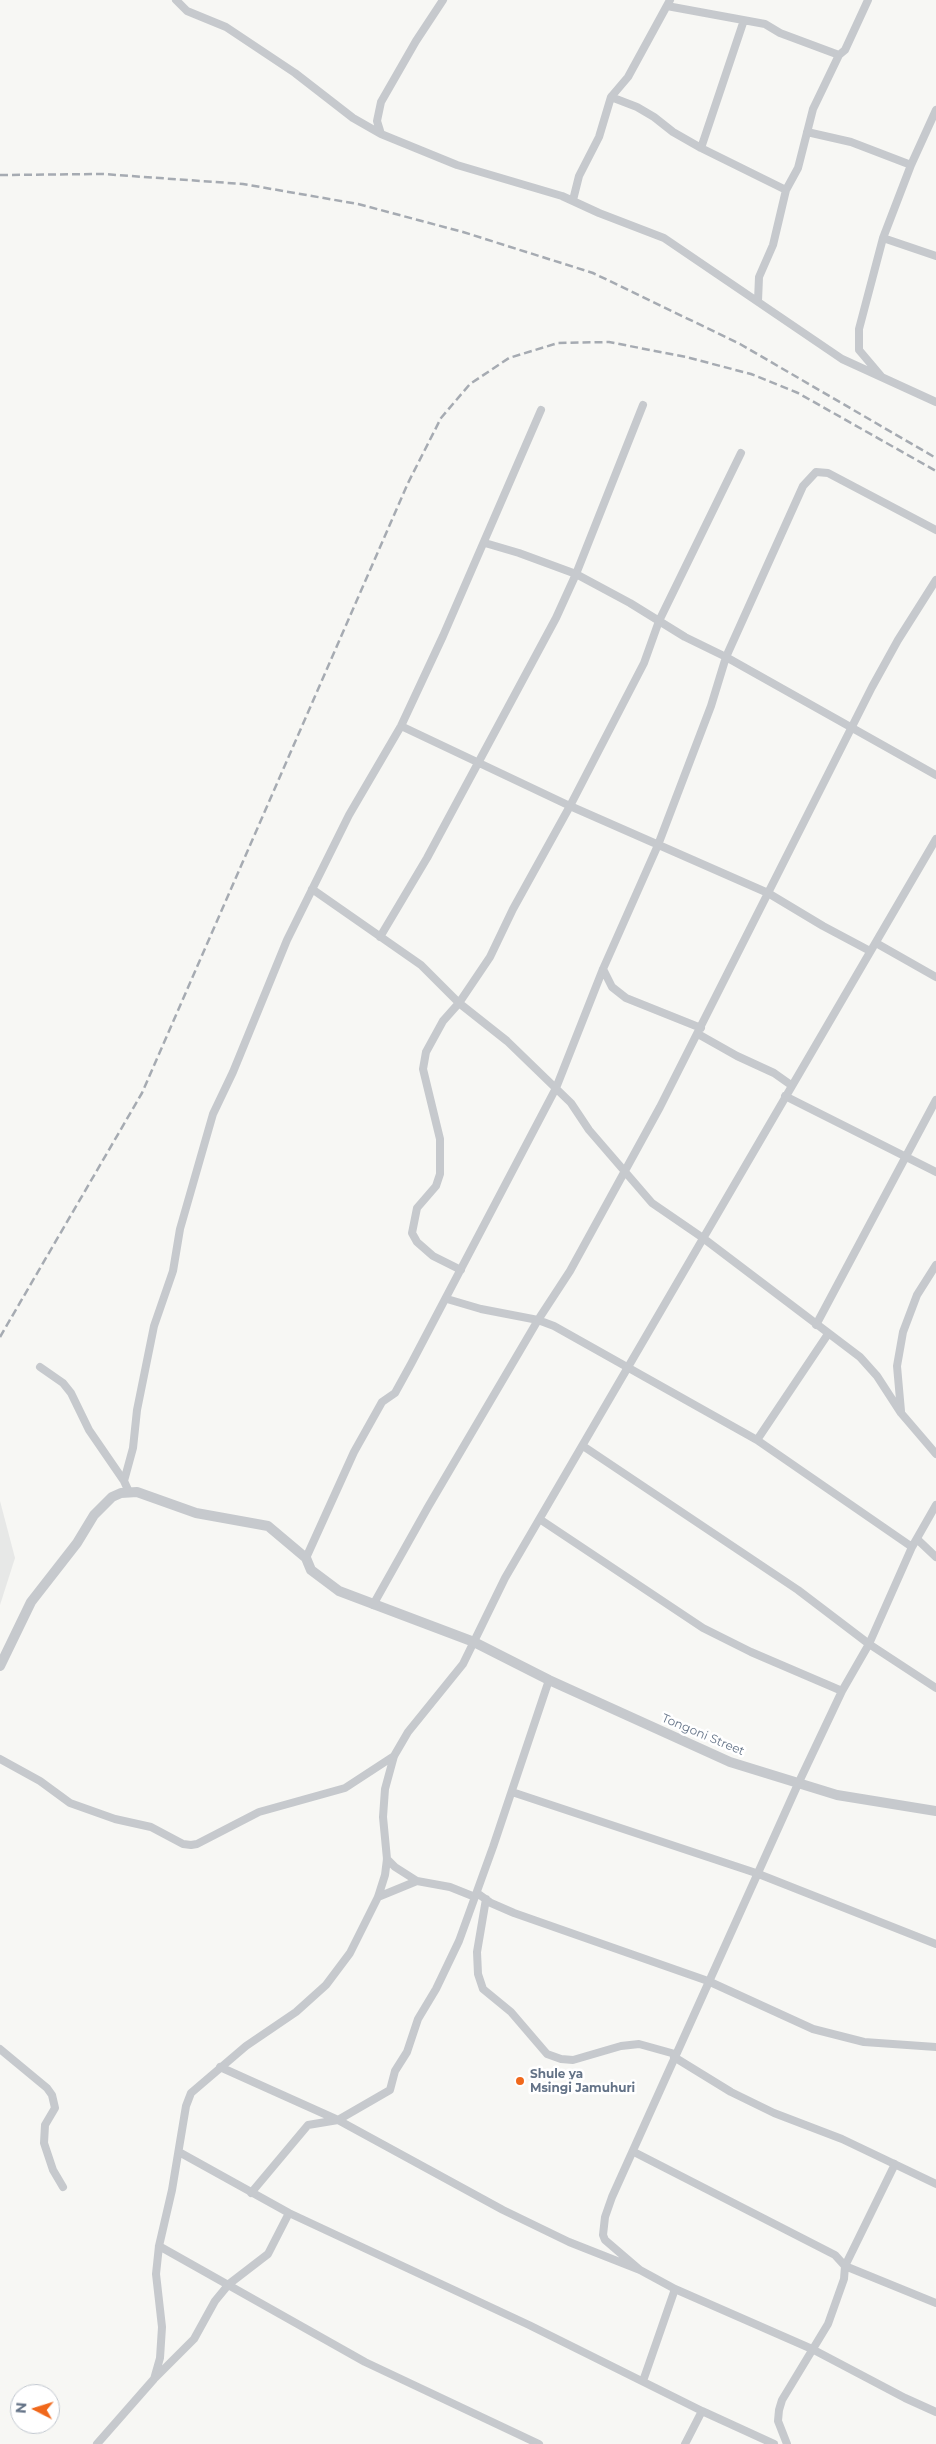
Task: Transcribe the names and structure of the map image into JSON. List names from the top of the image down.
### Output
{
  "streets": {
    "street": ["Tongoni Street"]
  },
  "places": ["Shule ya Msingi Jamuhuri"],
  "north": "left"
}
